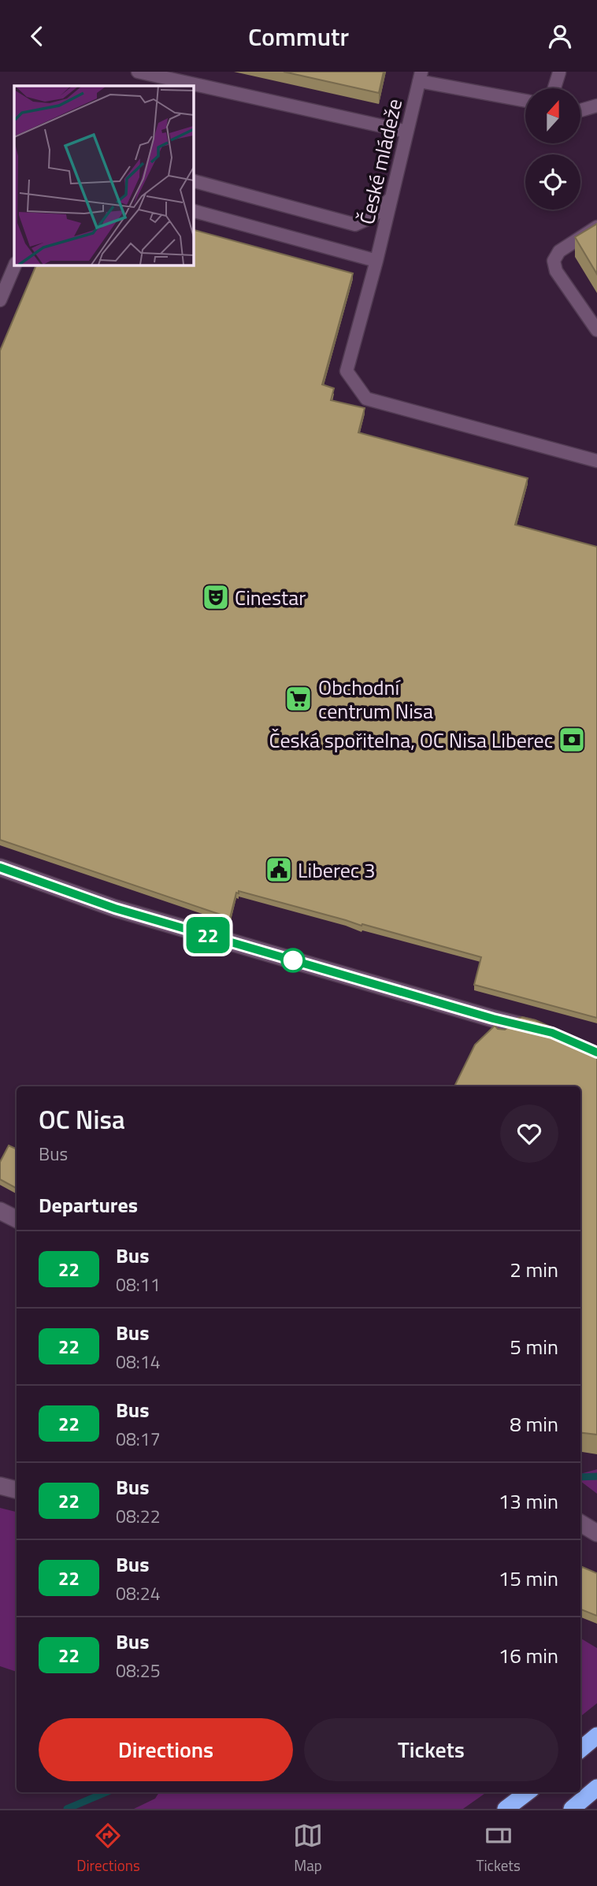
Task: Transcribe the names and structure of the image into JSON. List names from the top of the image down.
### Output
{
  "streets": {
    "lane": ["České mládeže"]
  },
  "places": {
    "theatre": ["Cinestar"],
    "supermarket": ["Obchodní centrum Nisa"],
    "bank": ["Česká spořitelna, OC Nisa Liberec"],
    "public building": ["Liberec 3"]
  },
  "lines": ["bus line 22"],
  "north": "top",
  "page": {
    "header": "Commutr",
    "on_map": "22",
    "heading": [
      ["OC Nisa", "Bus"],
      "Departures"
    ],
    "list": [
      {
        "mark": "22",
        "name": "Bus",
        "note": "08:11",
        "value": "2 min"
      },
      {
        "mark": "22",
        "name": "Bus",
        "note": "08:14",
        "value": "5 min"
      },
      {
        "mark": "22",
        "name": "Bus",
        "note": "08:17",
        "value": "8 min"
      },
      {
        "mark": "22",
        "name": "Bus",
        "note": "08:22",
        "value": "13 min"
      },
      {
        "mark": "22",
        "name": "Bus",
        "note": "08:24",
        "value": "15 min"
      },
      {
        "mark": "22",
        "name": "Bus",
        "note": "08:25",
        "value": "16 min"
      }
    ],
    "buttons": ["Directions", "Tickets"],
    "tabs": ["Directions", "Map", "Tickets"]
  }
}
